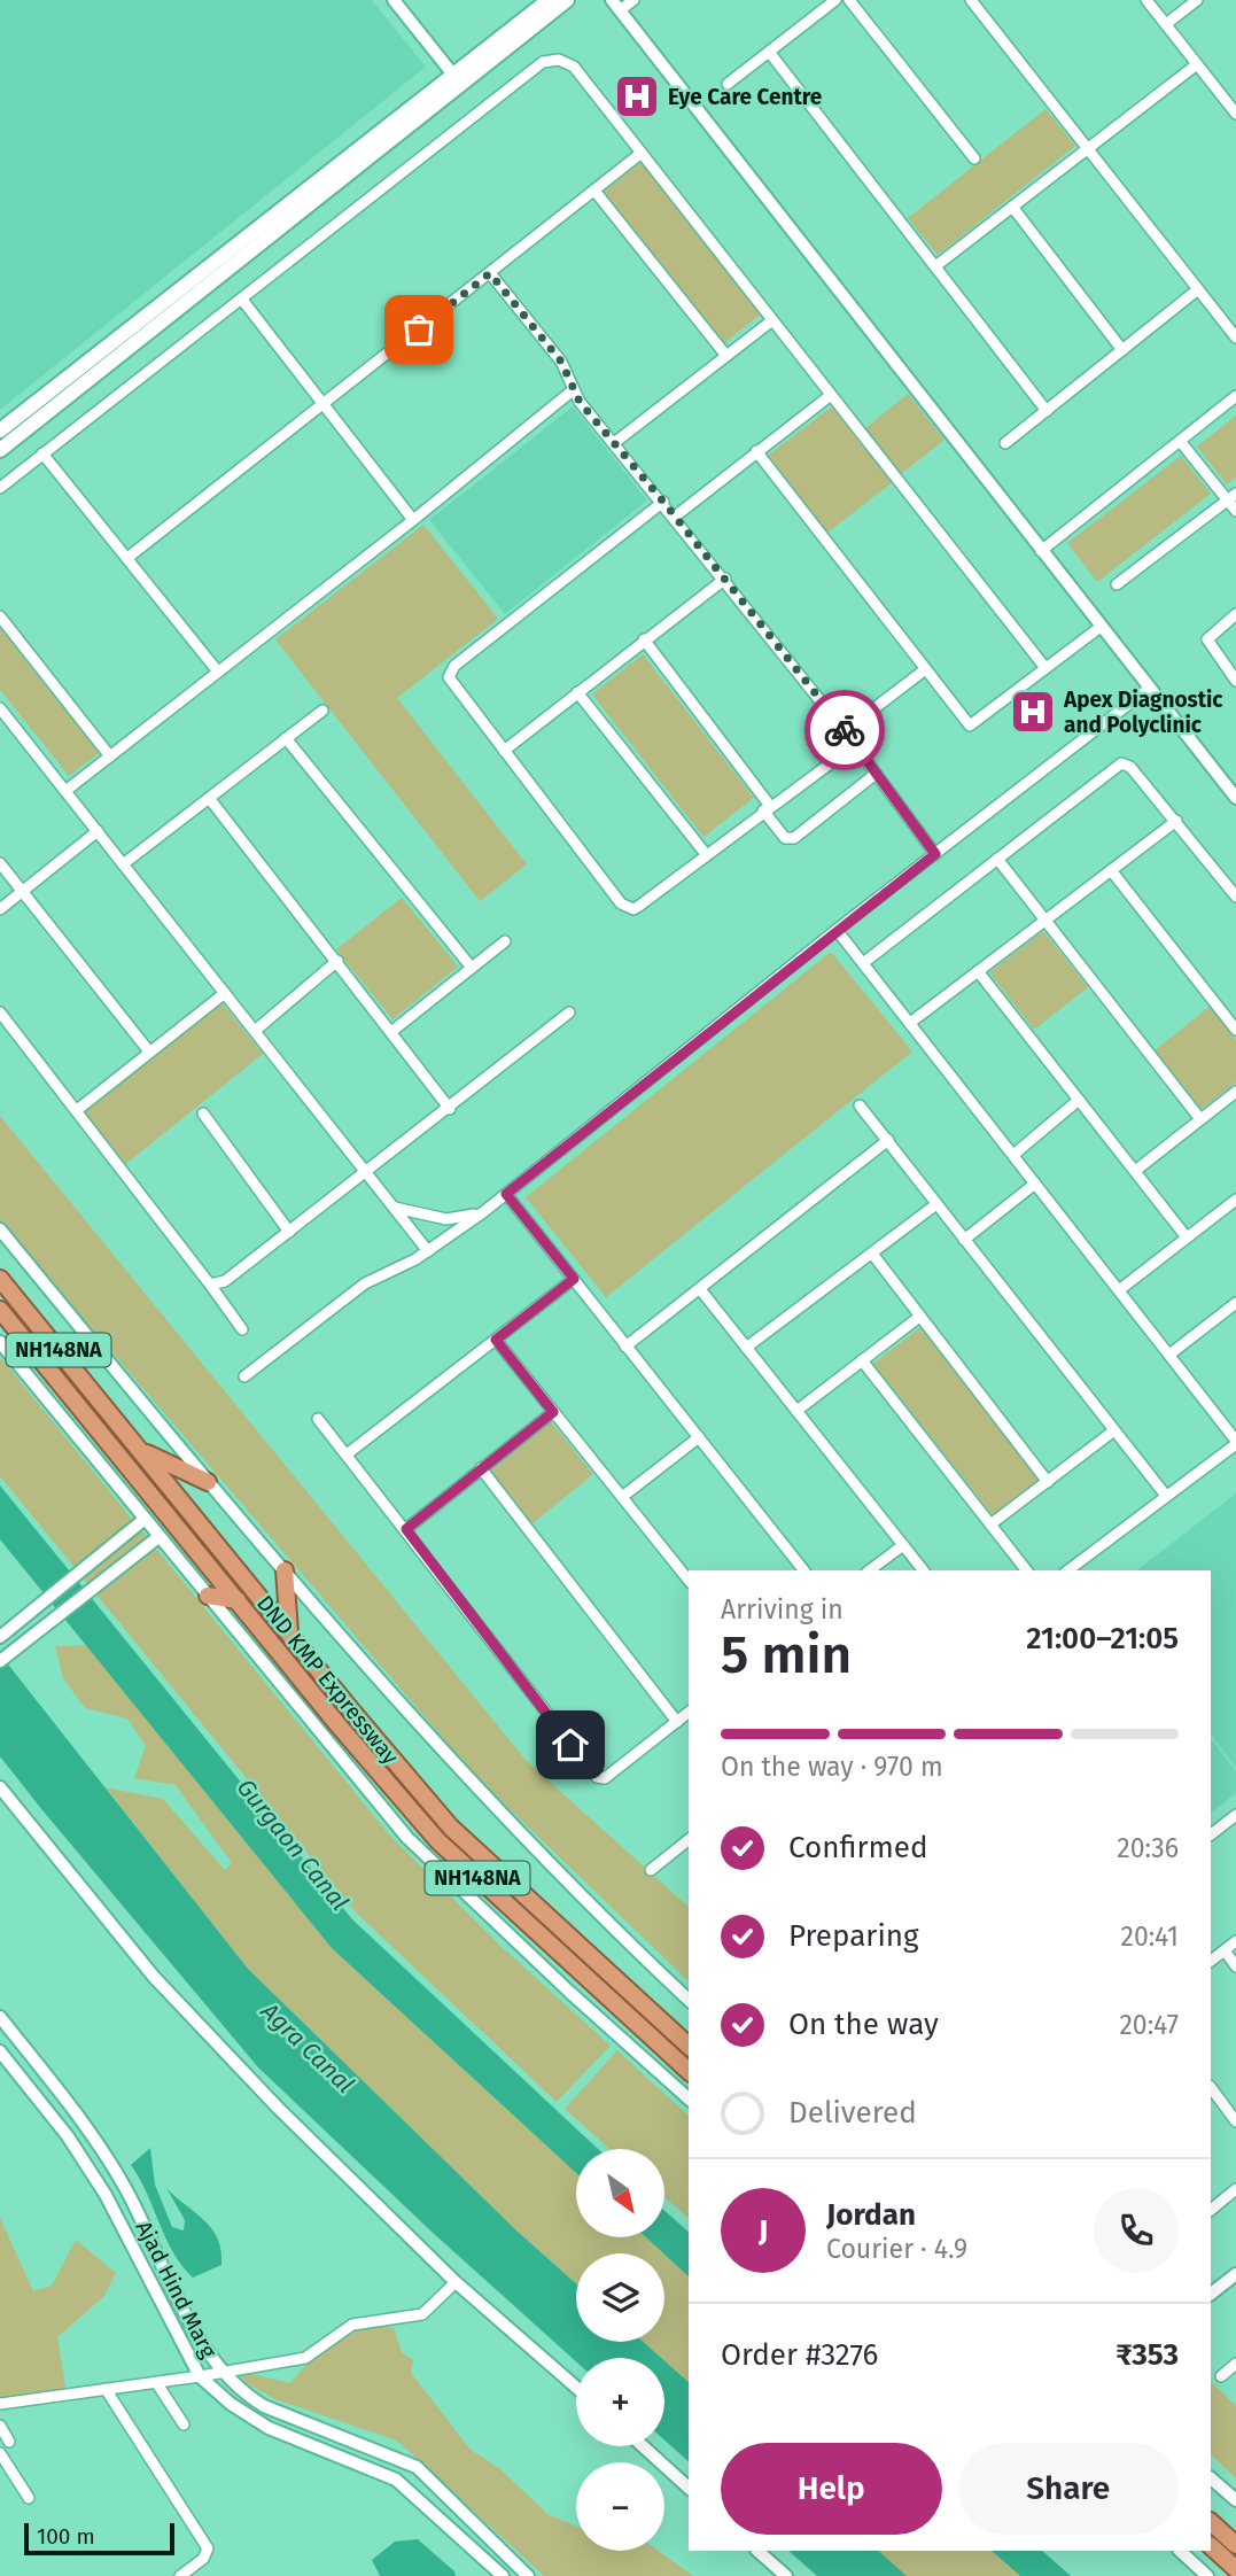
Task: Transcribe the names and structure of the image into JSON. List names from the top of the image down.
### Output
{
  "streets": {
    "highway": ["NH148NA", "DND KMP Expressway"],
    "street": ["Ajad Hind Marg"]
  },
  "water": ["Gurgaon Canal", "Agra Canal"],
  "places": {
    "hospital": ["Eye Care Centre", "Apex Diagnostic and Polyclinic"]
  },
  "scale_bar": "100 m",
  "north": "bottom right",
  "page": {
    "heading": ["5 min", "Arriving in", "21:00–21:05"],
    "panel": [
      "Jordan",
      "Courier · 4.9",
      "Order #3276",
      "₹353"
    ],
    "bar": "On the way · 970 m",
    "list": [
      ["Confirmed", "20:36"],
      ["Preparing", "20:41"],
      ["On the way", "20:47"],
      "Delivered"
    ],
    "map_buttons": ["+", "−"],
    "round": "J",
    "buttons": ["Help", "Share"],
    "scale": "100 m"
  }
}
